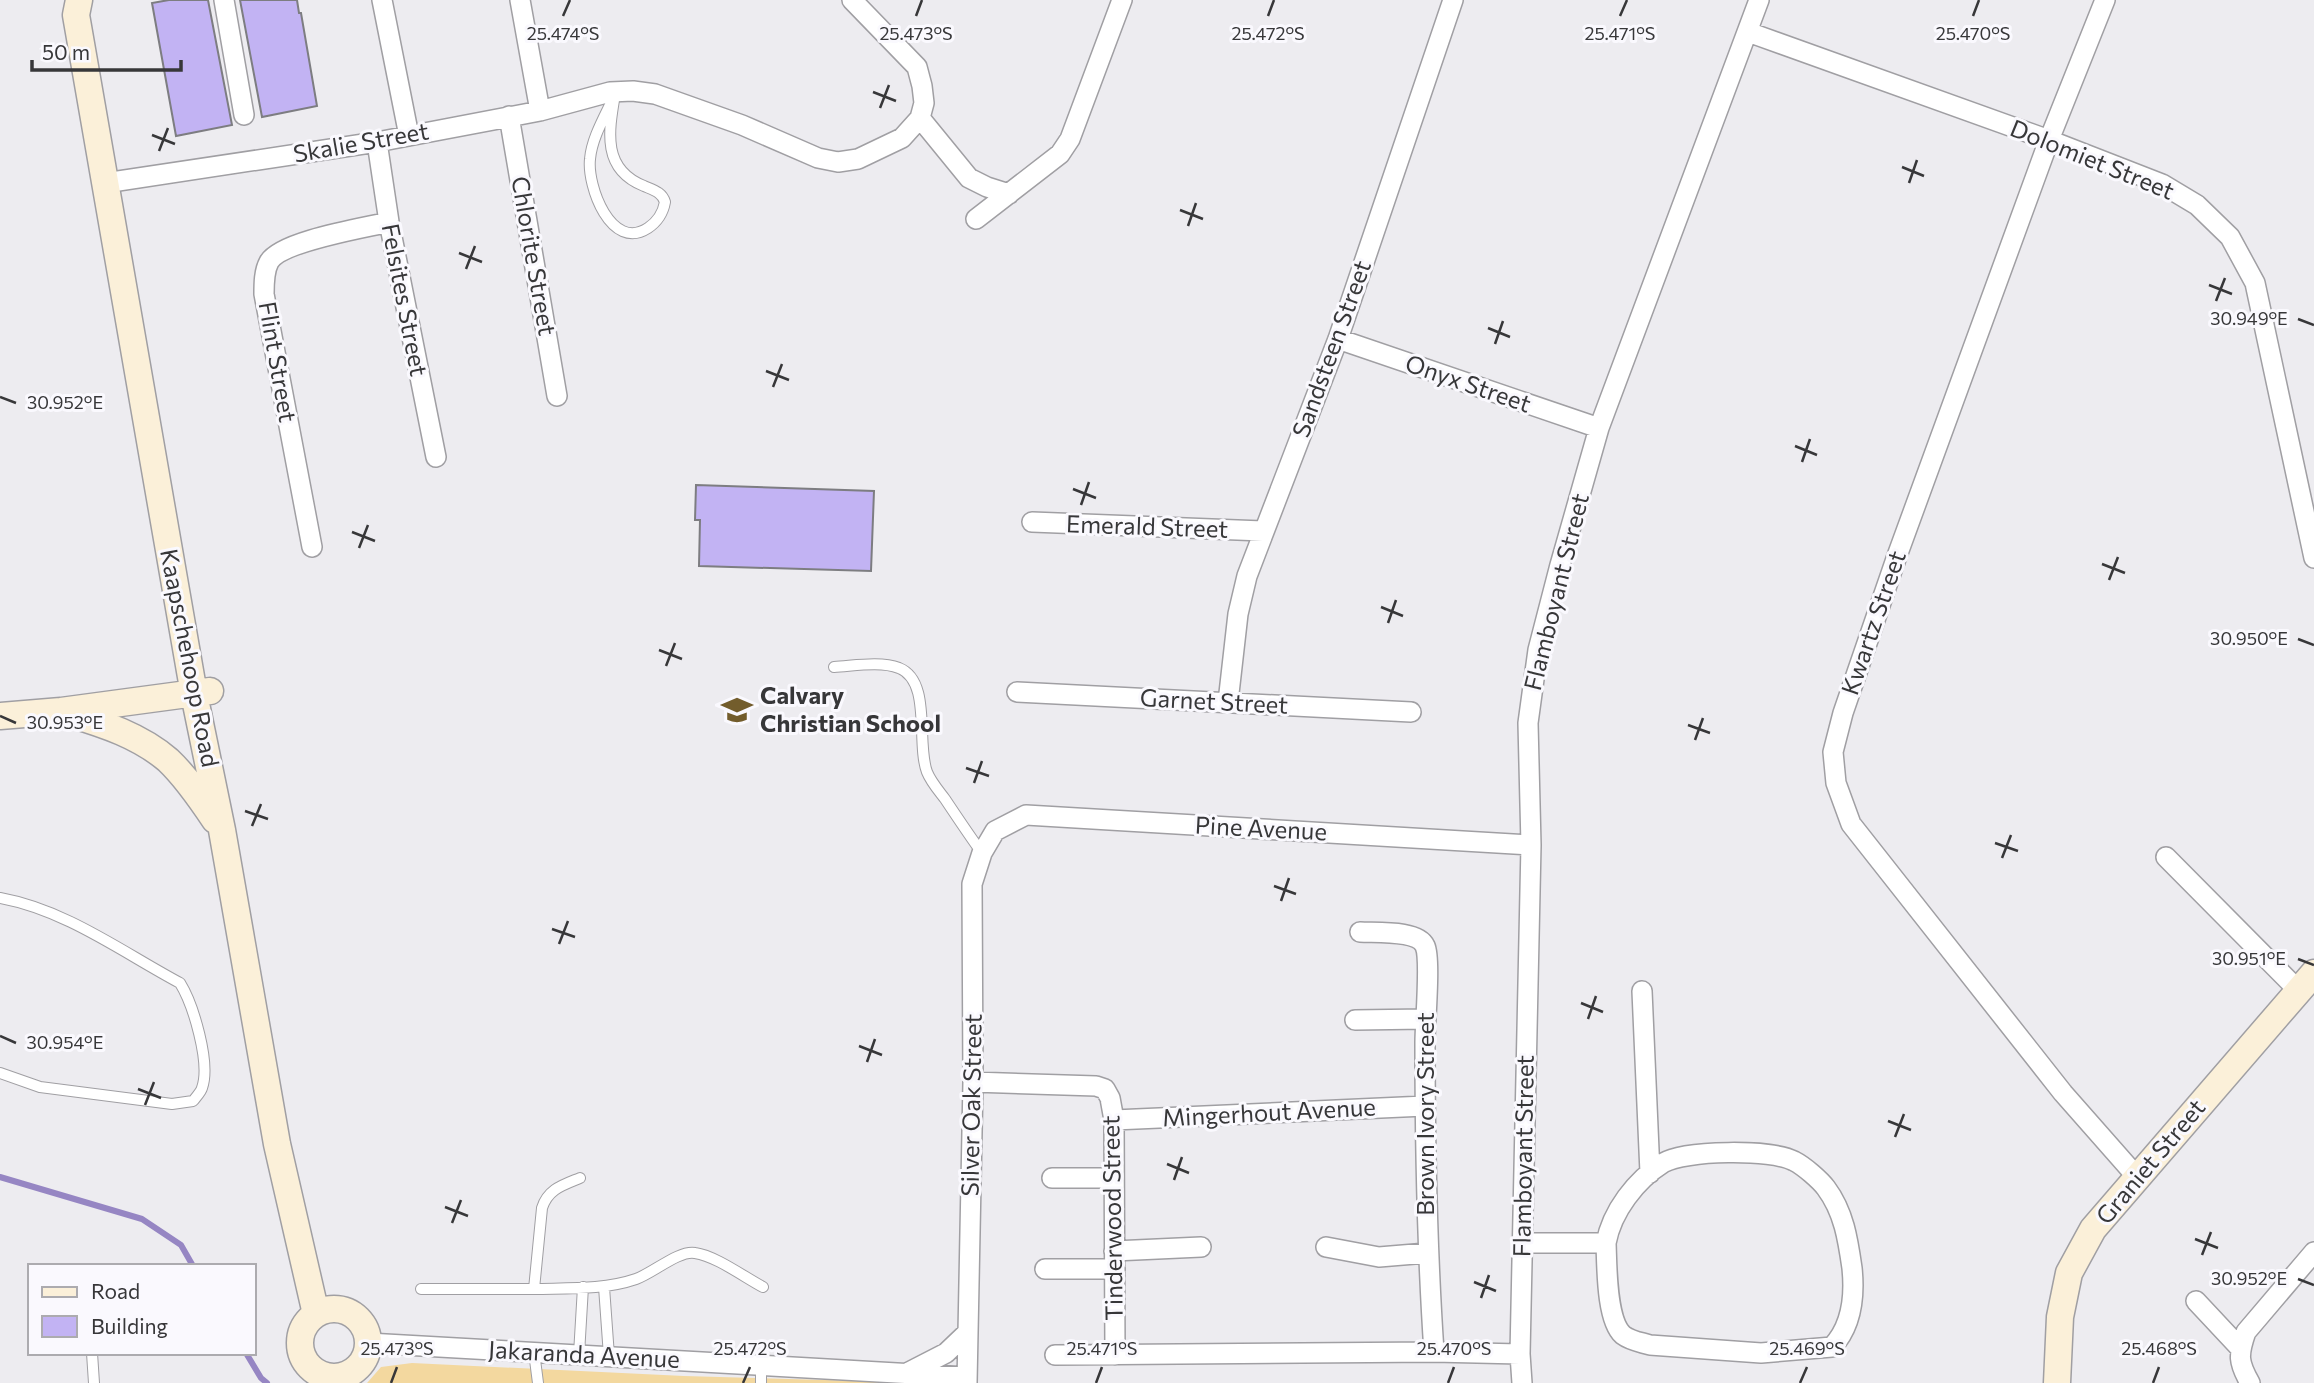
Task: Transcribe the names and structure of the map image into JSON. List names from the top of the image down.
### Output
{
  "streets": {
    "main road": ["Kaapschehoop Road", "Graniet Street"],
    "street": [
      "Skalie Street",
      "Dolomiet Street",
      "Chlorite Street",
      "Felsites Street",
      "Sandsteen Street",
      "Flint Street",
      "Onyx Street",
      "Emerald Street",
      "Flamboyant Street",
      "Kwartz Street",
      "Garnet Street",
      "Pine Avenue",
      "Silver Oak Street",
      "Mingerhout Avenue",
      "Brown Ivory Street",
      "Tinderwood Street",
      "Jakaranda Avenue"
    ]
  },
  "crossings": [
    ["Skalie Street", "Chlorite Street"],
    ["Skalie Street", "Felsites Street"],
    ["Skalie Street", "Kaapschehoop Road"],
    ["Dolomiet Street", "Flamboyant Street"],
    ["Dolomiet Street", "Kwartz Street"],
    ["Felsites Street", "Flint Street"],
    ["Sandsteen Street", "Onyx Street"],
    ["Sandsteen Street", "Emerald Street"],
    ["Sandsteen Street", "Garnet Street"],
    ["Onyx Street", "Flamboyant Street"],
    ["Flamboyant Street", "Pine Avenue"],
    ["Kwartz Street", "Graniet Street"],
    ["Kaapschehoop Road", "Jakaranda Avenue"],
    ["Pine Avenue", "Silver Oak Street"],
    ["Silver Oak Street", "Tinderwood Street"],
    ["Silver Oak Street", "Jakaranda Avenue"],
    ["Mingerhout Avenue", "Brown Ivory Street"],
    ["Mingerhout Avenue", "Tinderwood Street"]
  ],
  "places": {
    "school or university": ["Calvary Christian School"]
  },
  "legend": ["Road", "Building"],
  "scale_bar": "50 m",
  "coordinates": [
    "25.474°S",
    "25.473°S",
    "25.472°S",
    "25.471°S",
    "25.470°S",
    "30.949°E",
    "30.952°E",
    "30.950°E",
    "30.953°E",
    "30.951°E",
    "30.954°E",
    "25.469°S",
    "25.468°S"
  ]
}
